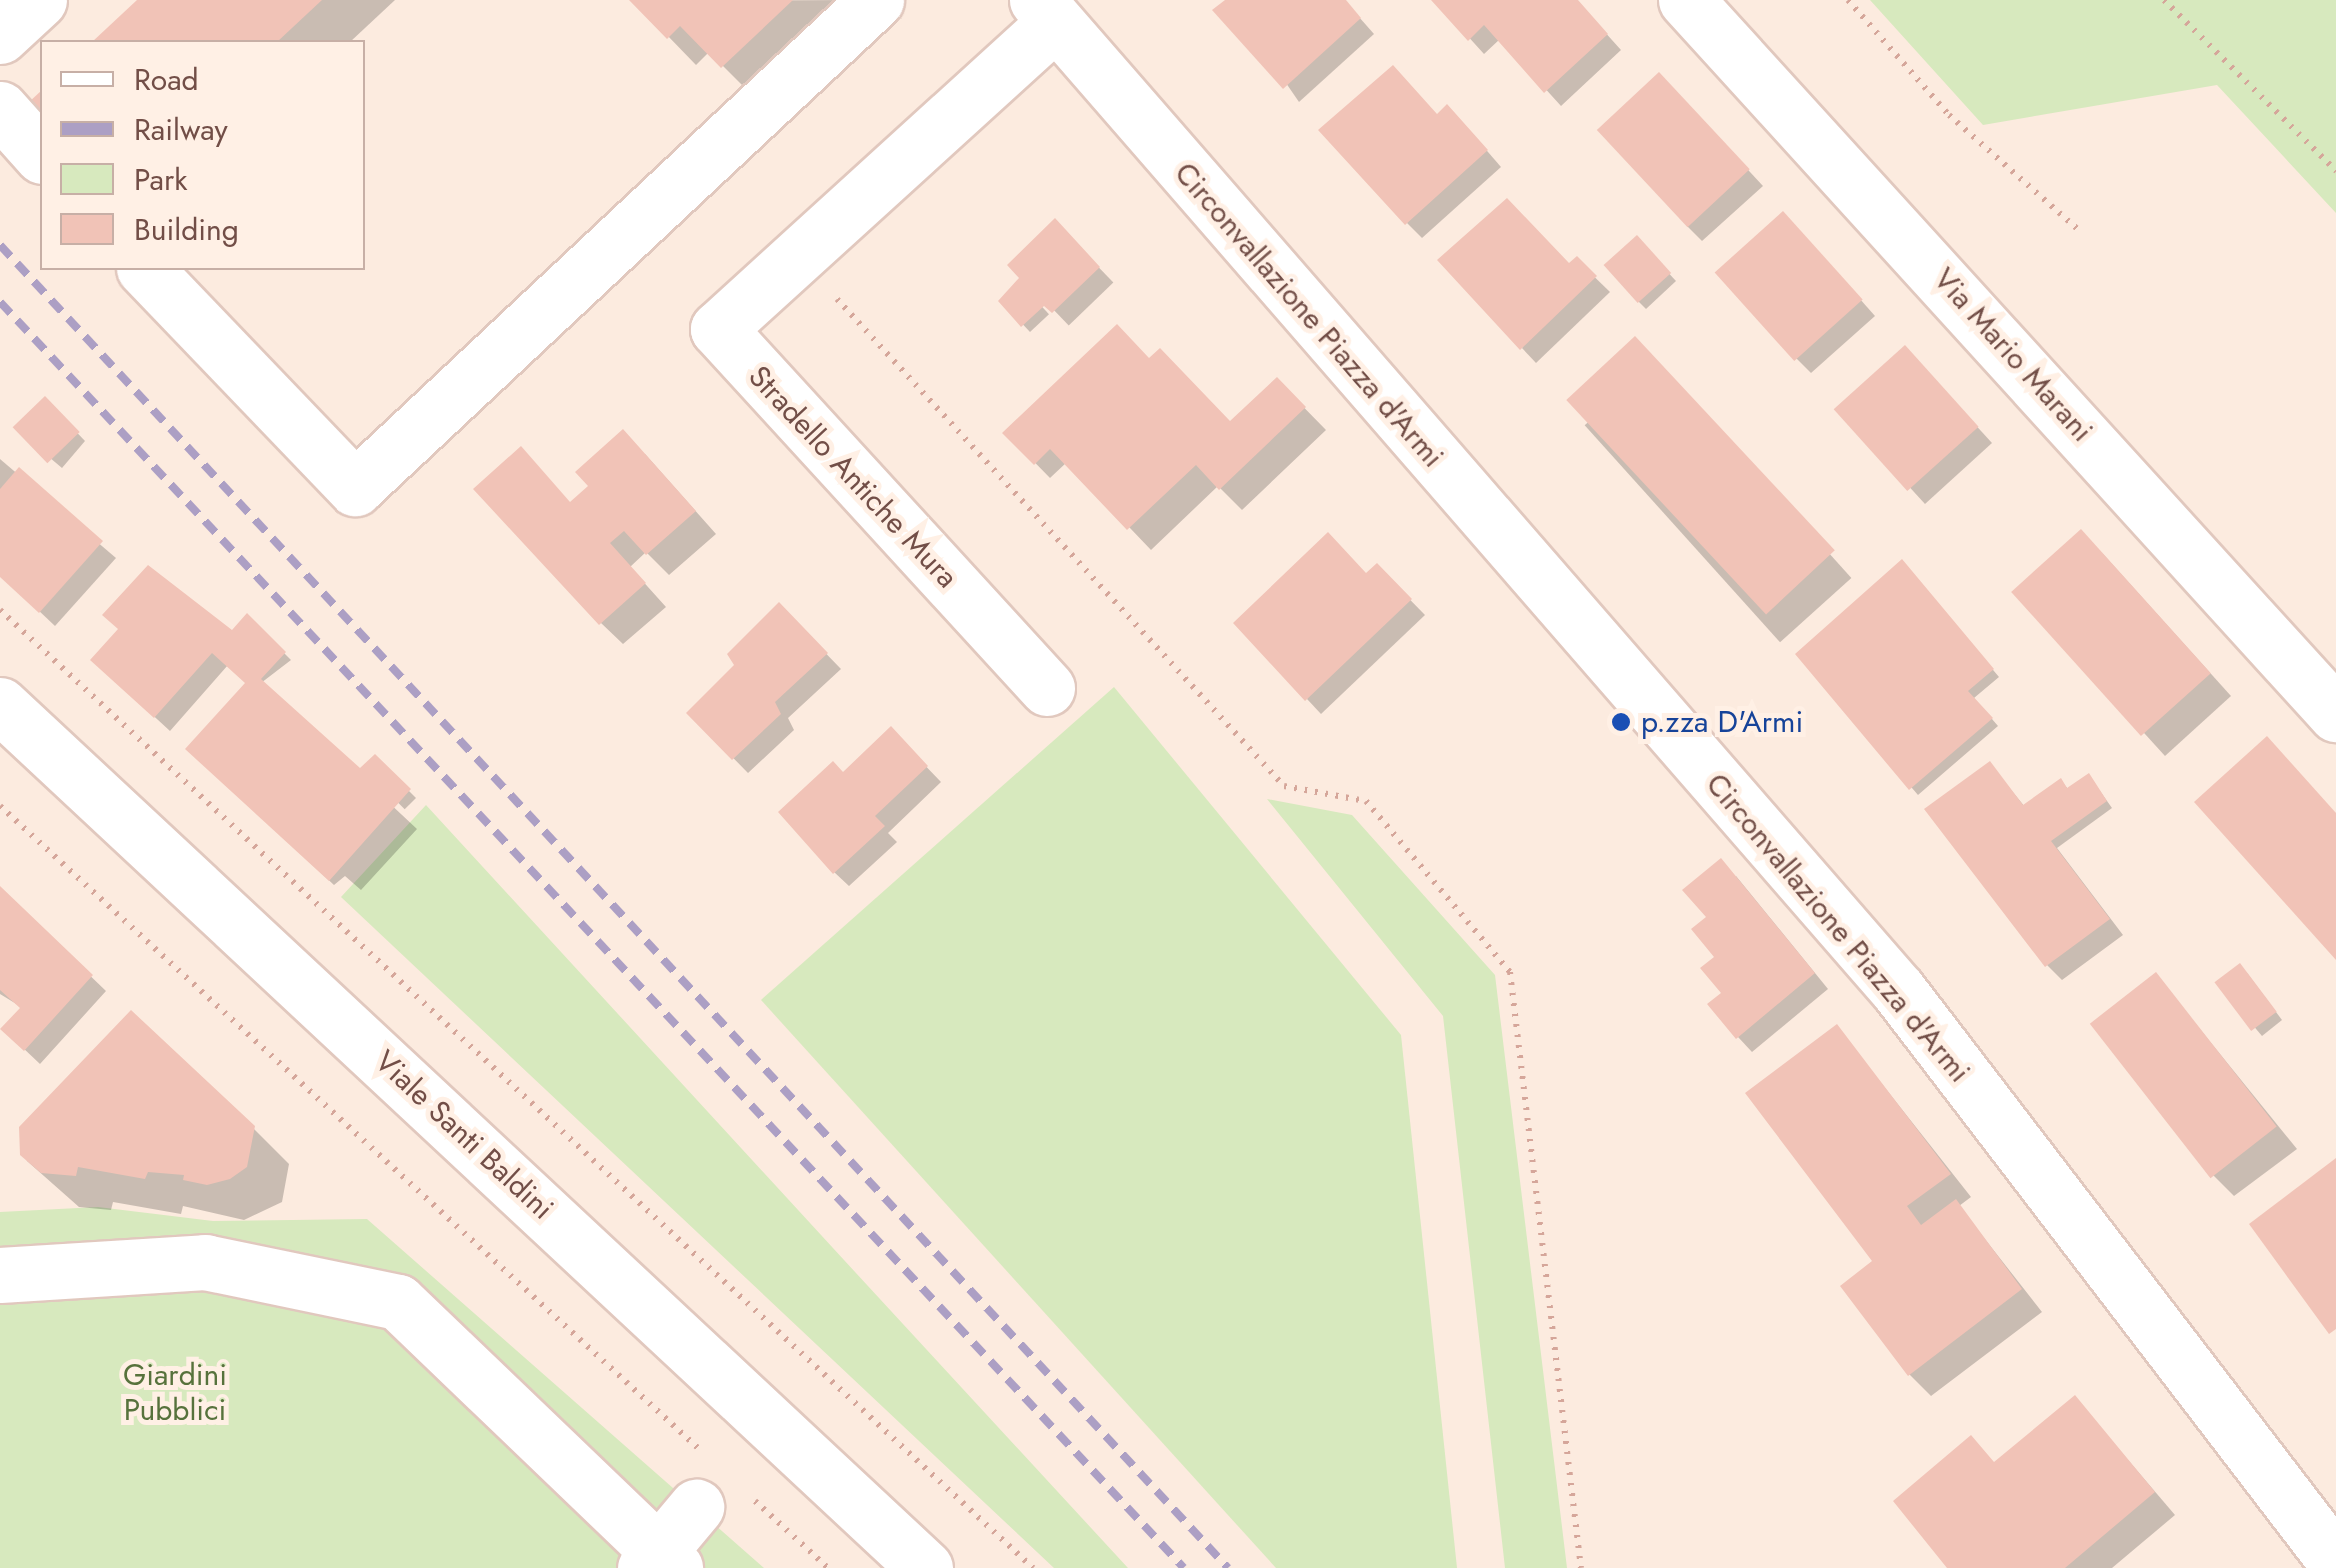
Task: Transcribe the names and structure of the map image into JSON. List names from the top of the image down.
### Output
{
  "streets": {
    "street": [
      "Circonvallazione Piazza d'Armi",
      "Via Mario Marani",
      "Stradello Antiche Mura",
      "Viale Santi Baldini"
    ]
  },
  "crossings": [
    ["Circonvallazione Piazza d'Armi", "Stradello Antiche Mura"]
  ],
  "parks": ["Giardini Pubblici"],
  "places": ["p.zza D'Armi"],
  "legend": [
    "Road",
    "Railway",
    "Park",
    "Building"
  ]
}
